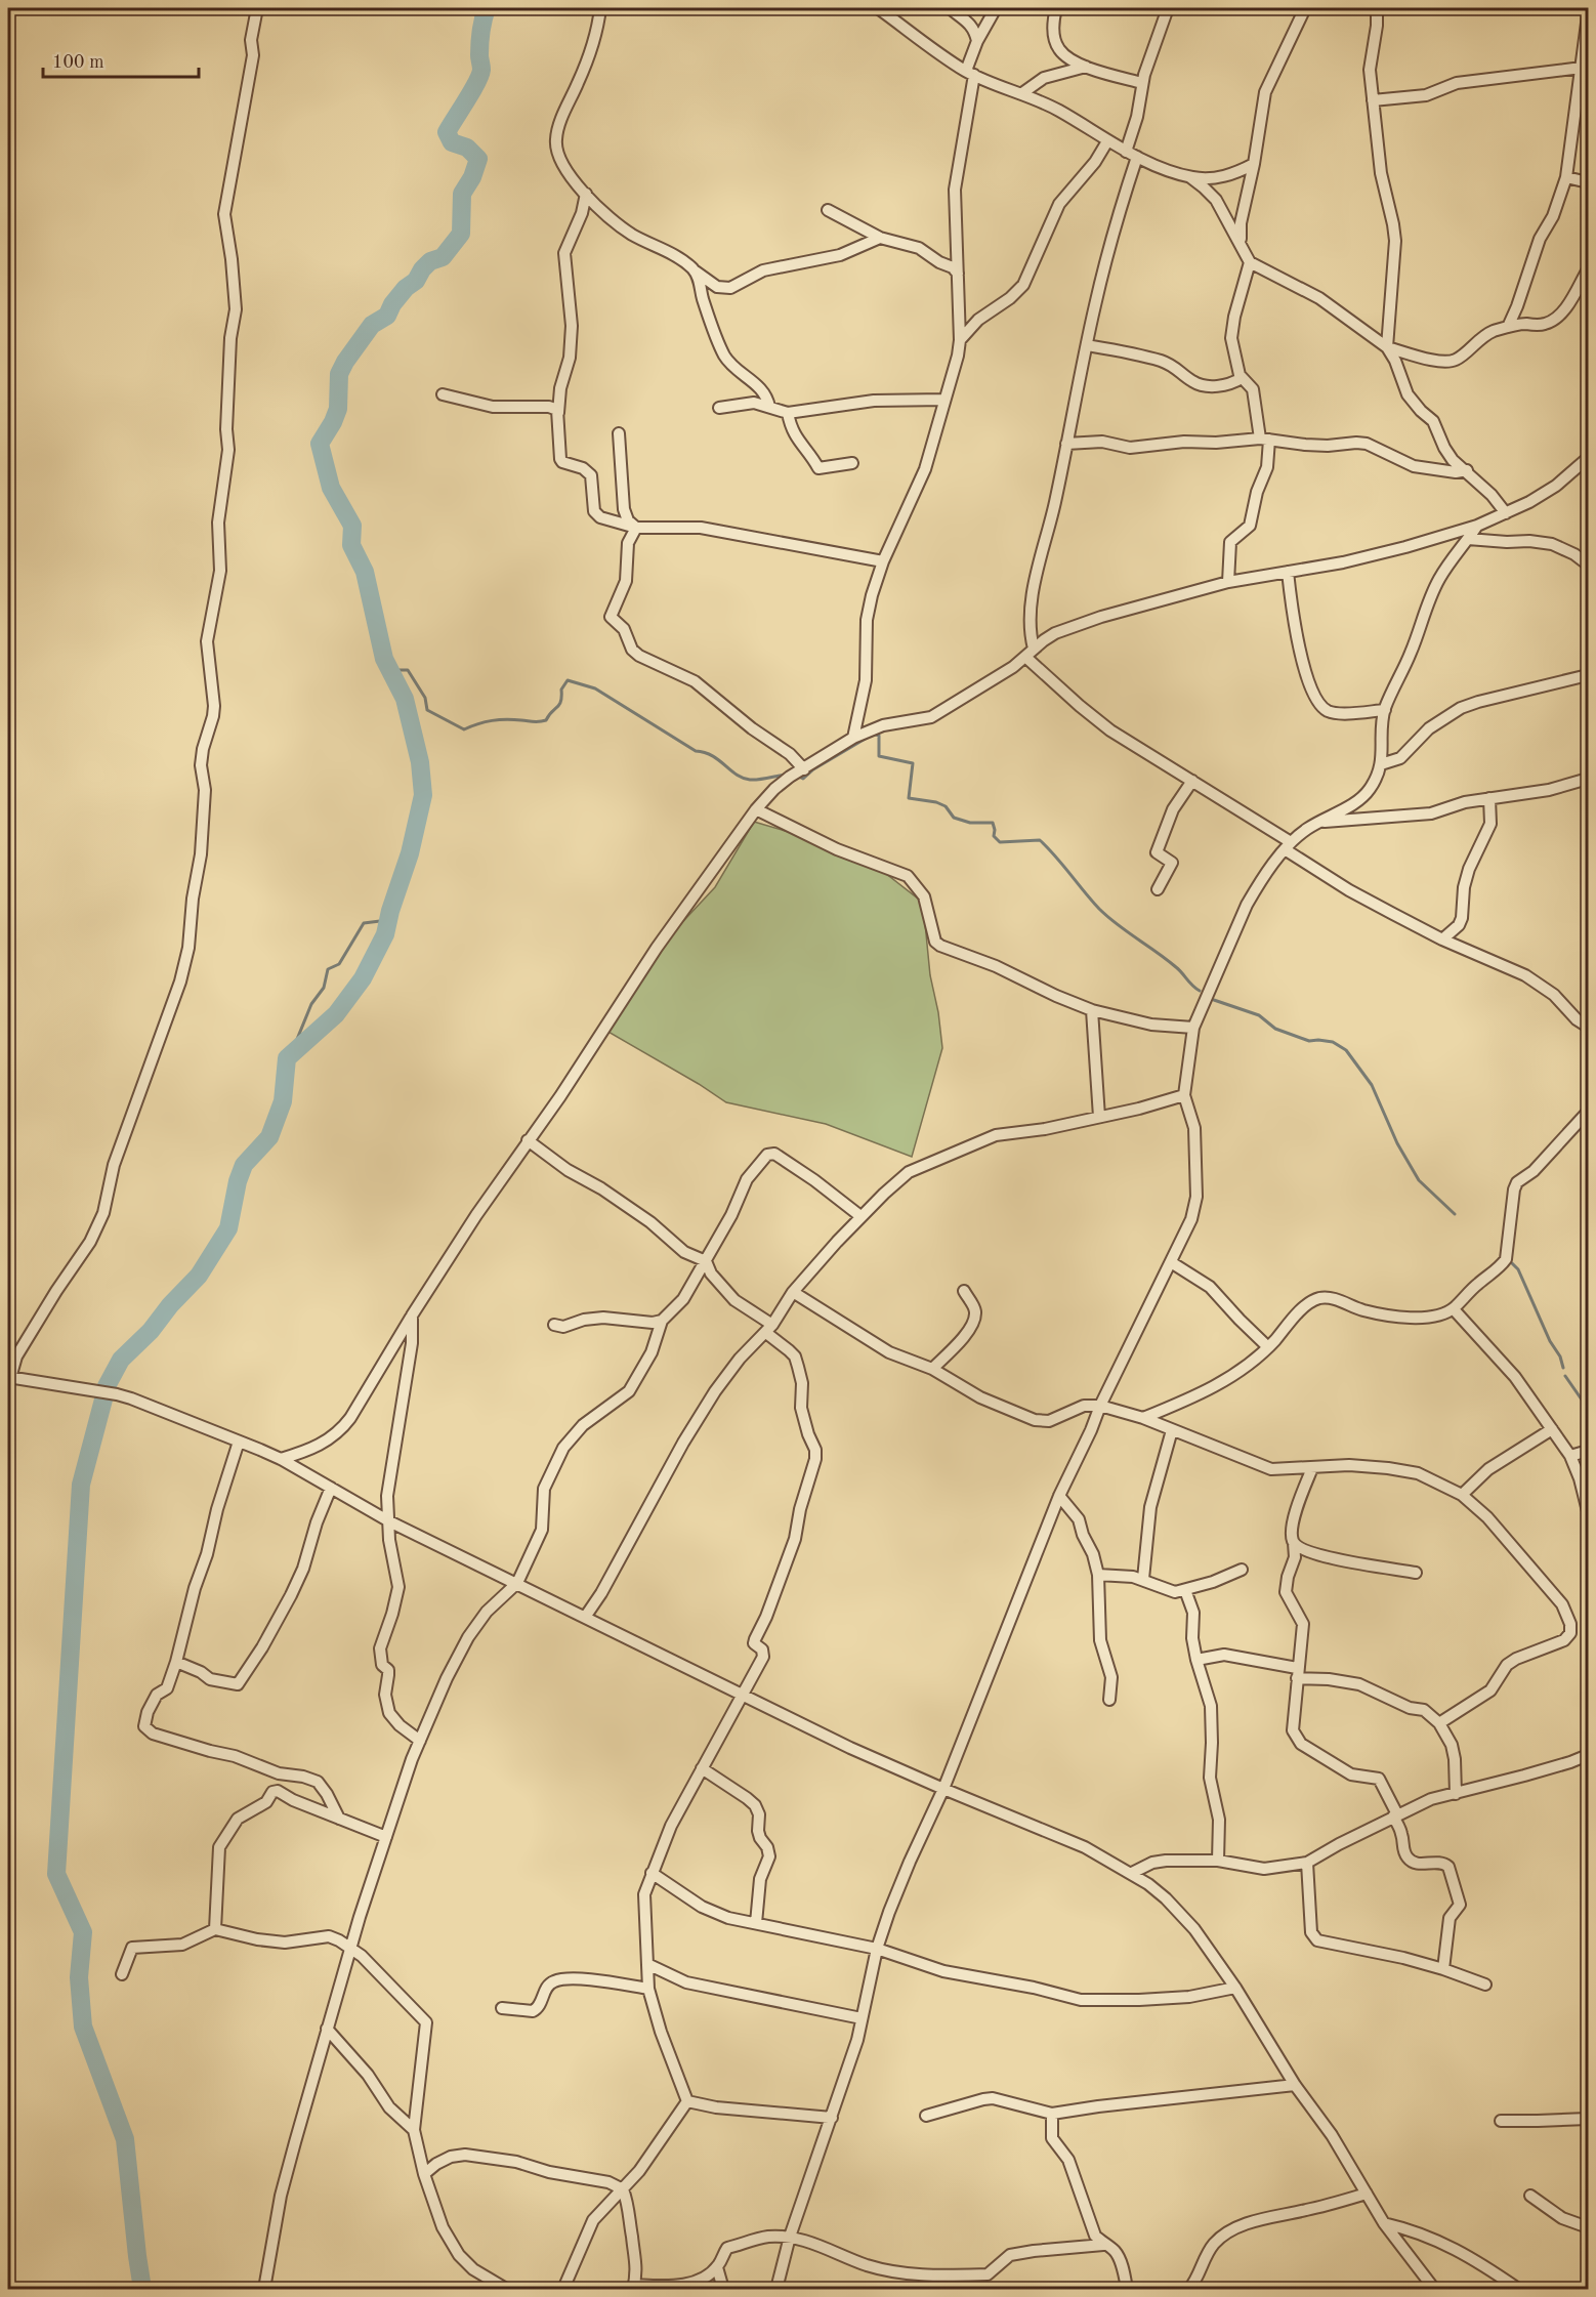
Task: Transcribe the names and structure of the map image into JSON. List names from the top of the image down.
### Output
{
  "scale_bar": "100 m"
}
